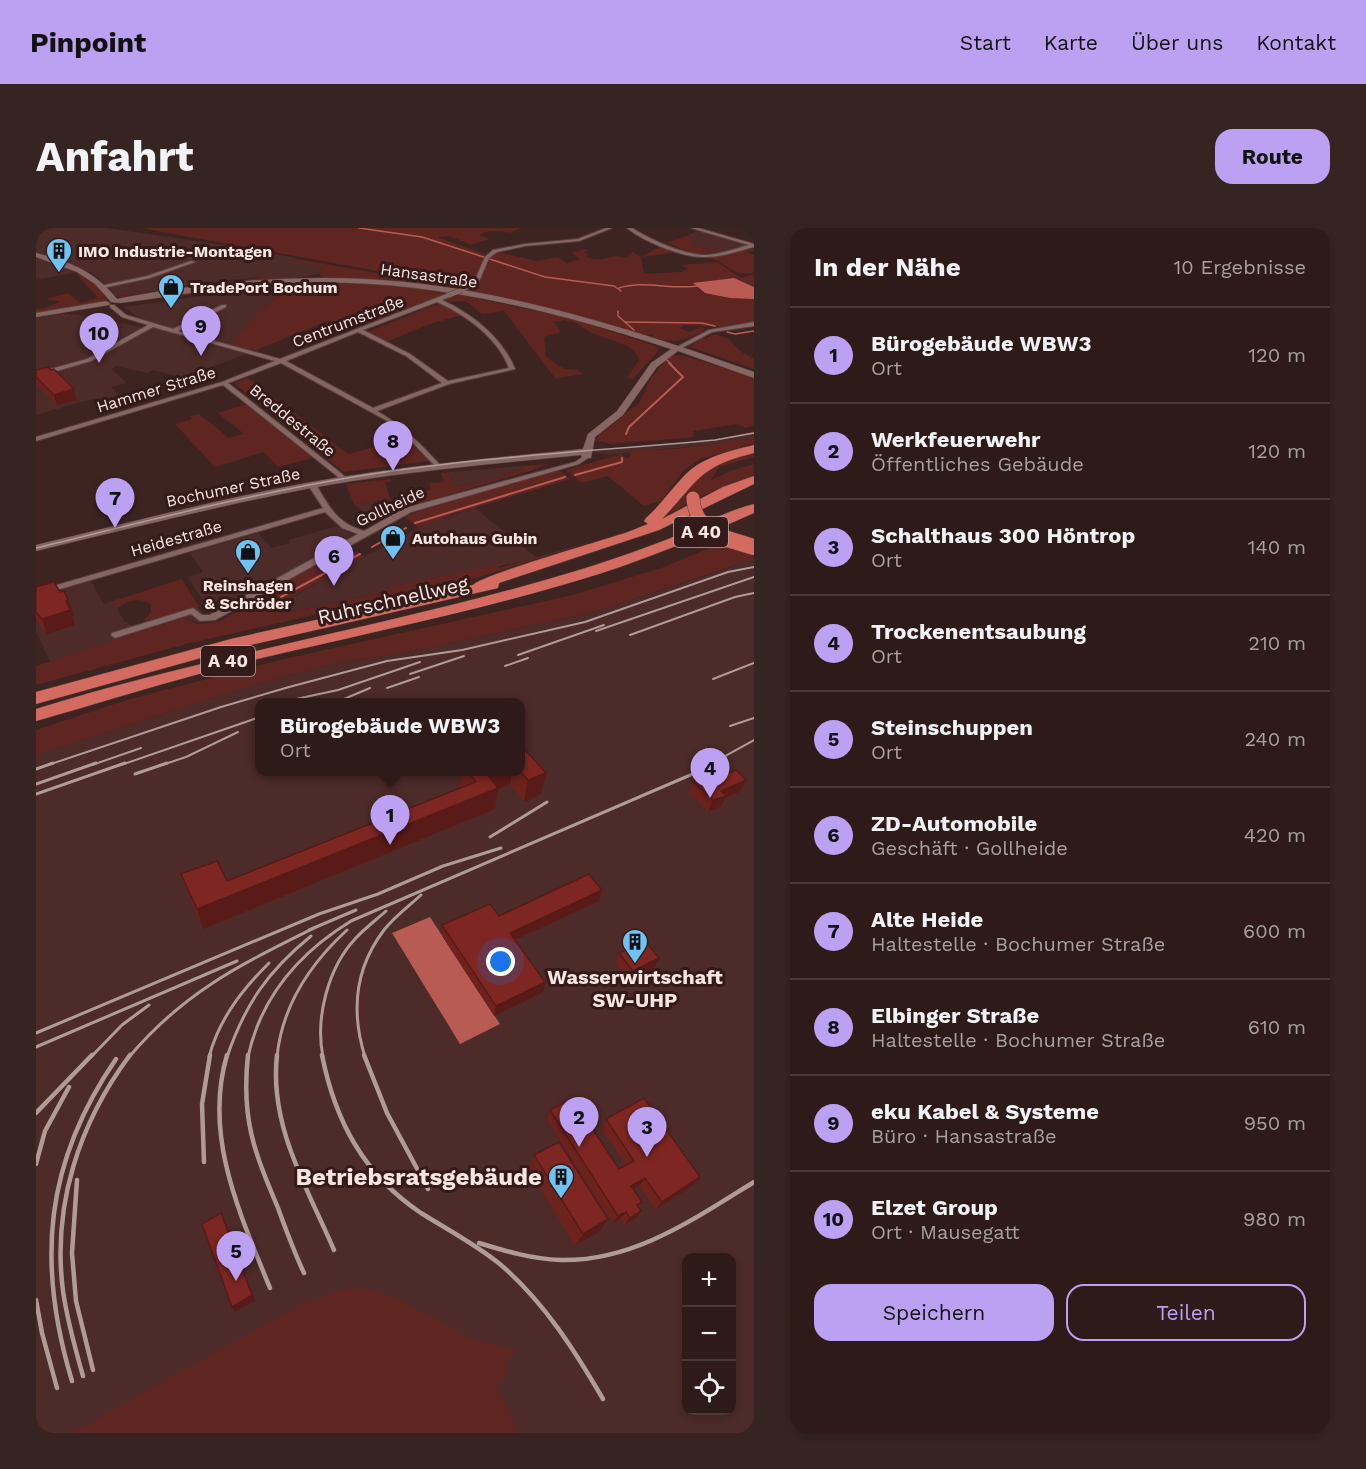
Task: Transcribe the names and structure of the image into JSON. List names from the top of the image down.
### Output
{
  "streets": {
    "highway": ["A 40", "Ruhrschnellweg"],
    "main road": ["Hansastraße", "Bochumer Straße"],
    "street": [
      "Centrumstraße",
      "Hammer Straße",
      "Breddestraße",
      "Gollheide",
      "Heidestraße"
    ]
  },
  "crossings": [
    ["Centrumstraße", "Hammer Straße"],
    ["Hammer Straße", "Breddestraße"],
    ["Breddestraße", "Bochumer Straße"]
  ],
  "places": {
    "building": ["IMO Industrie-Montagen", "Wasserwirtschaft SW-UHP", "Betriebsratsgebäude"],
    "shop": ["TradePort Bochum", "Autohaus Gubin", "Reinshagen & Schröder"]
  },
  "page": {
    "header": "Pinpoint",
    "nav": [
      "Start",
      "Karte",
      "Über uns",
      "Kontakt"
    ],
    "buttons": [
      "Route",
      ["Speichern", "Teilen"]
    ],
    "title": "Anfahrt",
    "heading": ["In der Nähe", "10 Ergebnisse"],
    "pins": [
      "9",
      "10",
      "8",
      "7",
      "6",
      "4",
      "1",
      "2",
      "3",
      "5"
    ],
    "list": [
      {
        "mark": "1",
        "name": "Bürogebäude WBW3",
        "note": "Ort",
        "value": "120 m"
      },
      {
        "mark": "2",
        "name": "Werkfeuerwehr",
        "note": "Öffentliches Gebäude",
        "value": "120 m"
      },
      {
        "mark": "3",
        "name": "Schalthaus 300 Höntrop",
        "note": "Ort",
        "value": "140 m"
      },
      {
        "mark": "4",
        "name": "Trockenentsaubung",
        "note": "Ort",
        "value": "210 m"
      },
      {
        "mark": "5",
        "name": "Steinschuppen",
        "note": "Ort",
        "value": "240 m"
      },
      {
        "mark": "6",
        "name": "ZD-Automobile",
        "note": "Geschäft · Gollheide",
        "value": "420 m"
      },
      {
        "mark": "7",
        "name": "Alte Heide",
        "note": "Haltestelle · Bochumer Straße",
        "value": "600 m"
      },
      {
        "mark": "8",
        "name": "Elbinger Straße",
        "note": "Haltestelle · Bochumer Straße",
        "value": "610 m"
      },
      {
        "mark": "9",
        "name": "eku Kabel & Systeme",
        "note": "Büro · Hansastraße",
        "value": "950 m"
      },
      {
        "mark": "10",
        "name": "Elzet Group",
        "note": "Ort · Mausegatt",
        "value": "980 m"
      }
    ],
    "popup": ["Bürogebäude WBW3", "Ort"],
    "map_buttons": ["+", "−"]
  }
}
